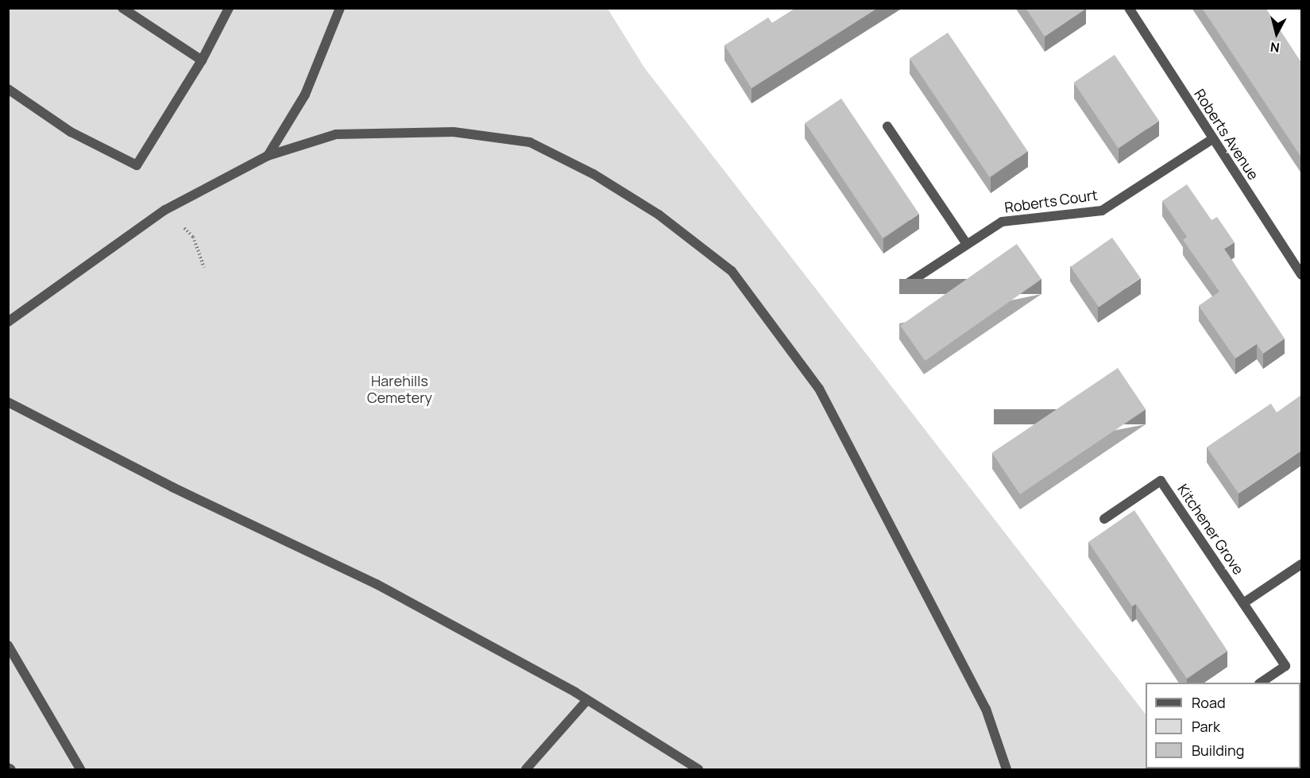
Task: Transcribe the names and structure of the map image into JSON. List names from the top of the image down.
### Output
{
  "streets": {
    "street": ["Roberts Avenue", "Roberts Court", "Kitchener Grove"]
  },
  "crossings": [
    ["Roberts Avenue", "Roberts Court"]
  ],
  "parks": ["Harehills Cemetery"],
  "legend": ["Road", "Park", "Building"],
  "north": "bottom"
}
